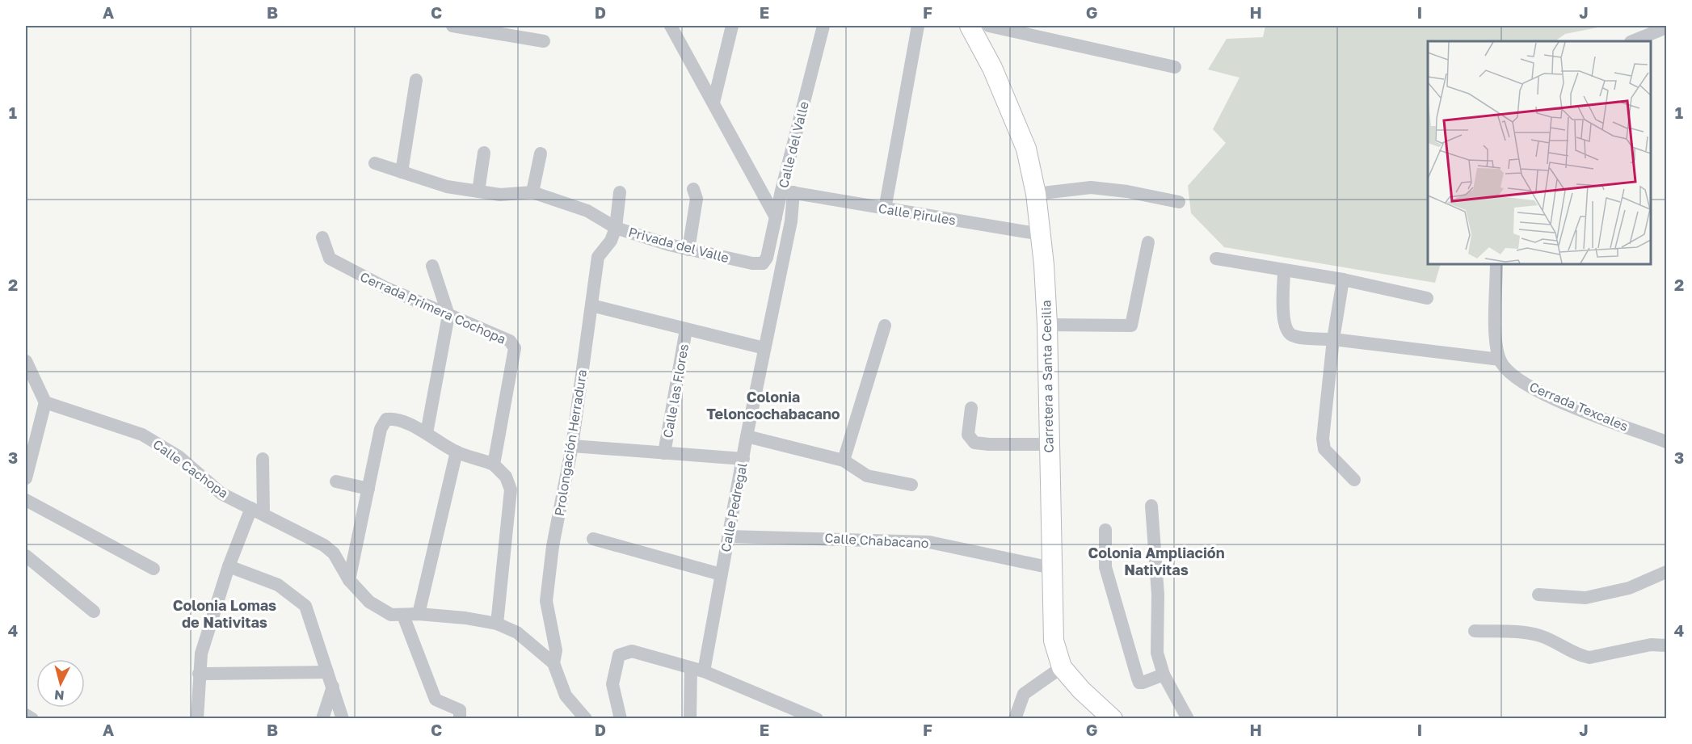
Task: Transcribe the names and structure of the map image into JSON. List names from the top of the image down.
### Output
{
  "streets": {
    "main road": ["Carretera a Santa Cecilia"],
    "street": [
      "Calle del Valle",
      "Calle Pirules",
      "Privada del Valle",
      "Cerrada Primera Cochopa",
      "Calle las Flores",
      "Cerrada Texcales",
      "Prolongación Herradura",
      "Calle Cachopa",
      "Calle Pedregal",
      "Calle Chabacano"
    ]
  },
  "crossings": [
    ["Calle del Valle", "Calle Pirules"],
    ["Calle del Valle", "Privada del Valle"],
    ["Calle del Valle", "Calle Pedregal"],
    ["Calle Pirules", "Carretera a Santa Cecilia"],
    ["Calle Pirules", "Calle Pedregal"],
    ["Privada del Valle", "Prolongación Herradura"],
    ["Carretera a Santa Cecilia", "Calle Chabacano"],
    ["Calle Pedregal", "Calle Chabacano"]
  ],
  "districts": ["Colonia Teloncochabacano", "Colonia Ampliación Nativitas", "Colonia Lomas de Nativitas"],
  "north": "bottom",
  "grid": {
    "columns": [
      "A",
      "B",
      "C",
      "D",
      "E",
      "F",
      "G",
      "H",
      "I",
      "J"
    ],
    "rows": [
      "1",
      "2",
      "3",
      "4"
    ]
  }
}
